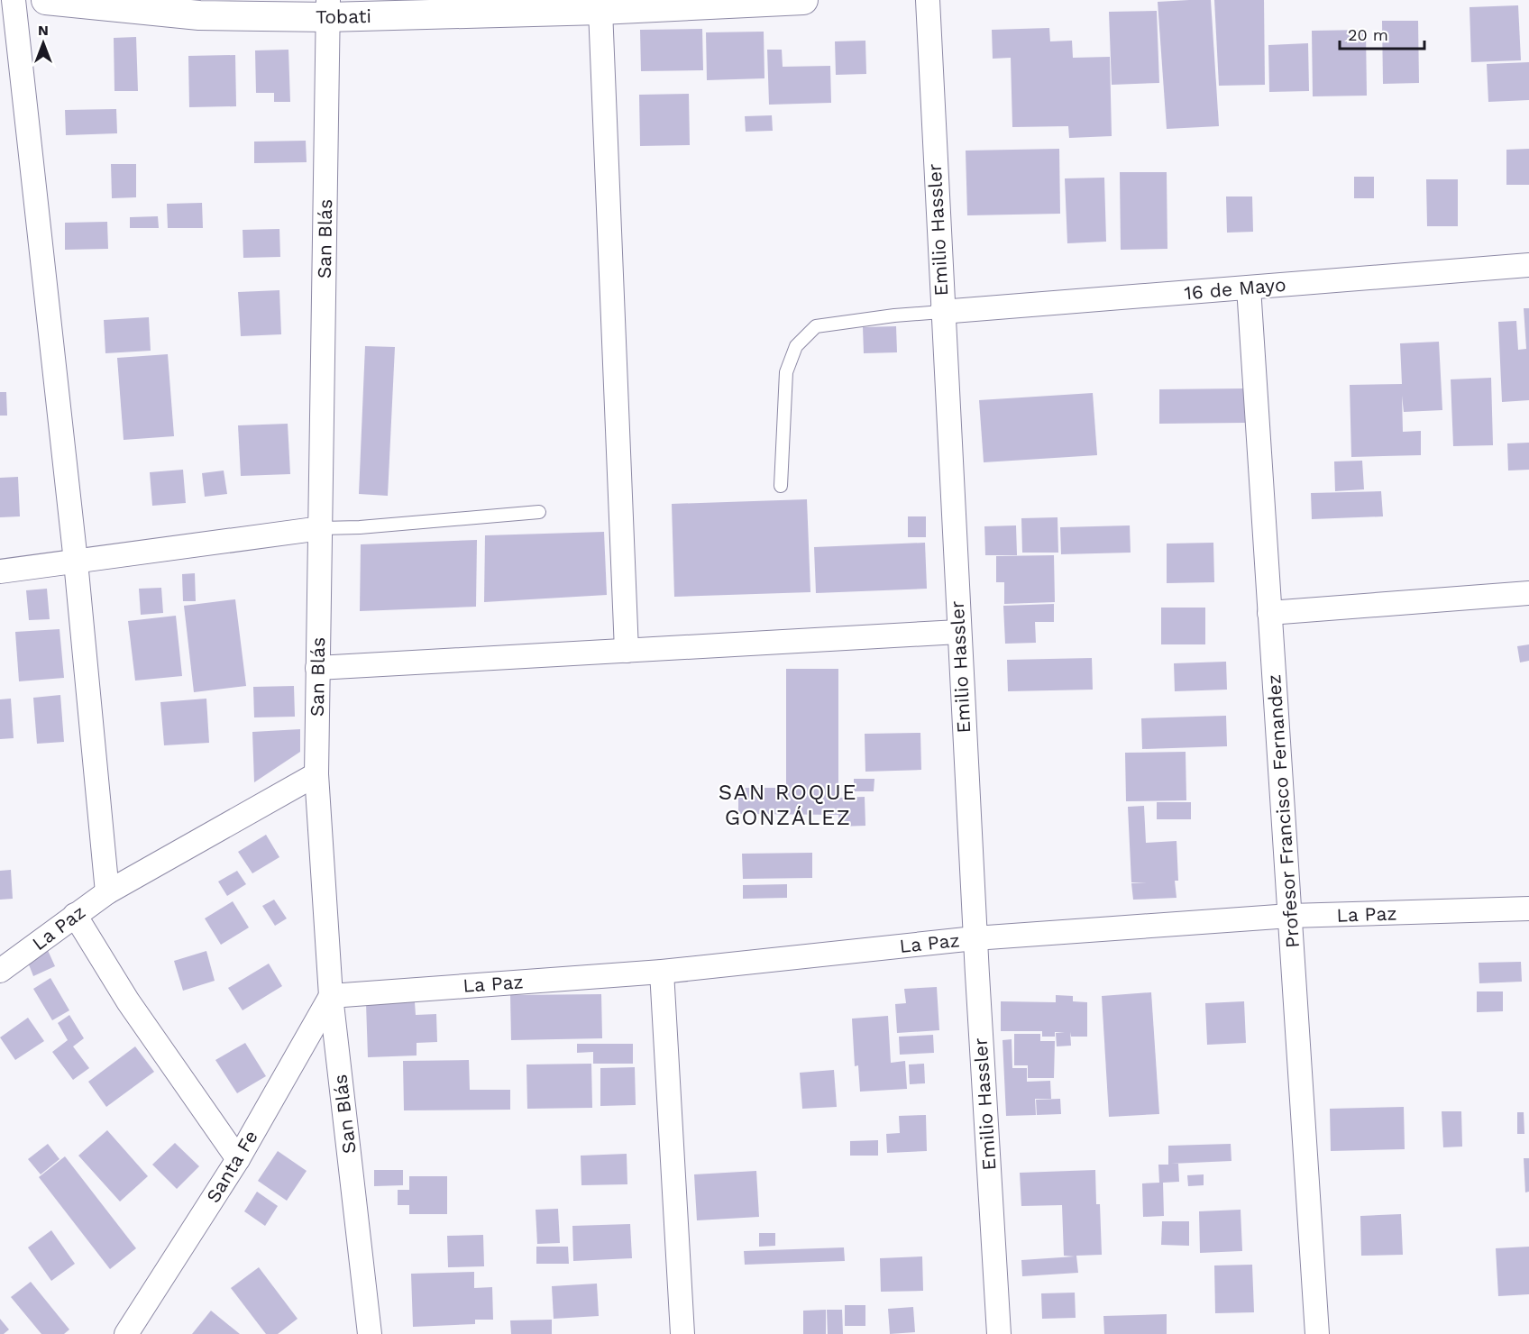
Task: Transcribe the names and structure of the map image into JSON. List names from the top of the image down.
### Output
{
  "streets": {
    "street": [
      "Tobati",
      "Emilio Hassler",
      "San Blás",
      "16 de Mayo",
      "Profesor Francisco Fernandez",
      "La Paz",
      "Santa Fe"
    ]
  },
  "crossings": [
    ["Tobati", "San Blás"],
    ["Emilio Hassler", "16 de Mayo"],
    ["Emilio Hassler", "La Paz"],
    ["San Blás", "La Paz"],
    ["San Blás", "Santa Fe"],
    ["16 de Mayo", "Profesor Francisco Fernandez"],
    ["Profesor Francisco Fernandez", "La Paz"],
    ["La Paz", "Santa Fe"]
  ],
  "districts": ["SAN ROQUE GONZÁLEZ"],
  "scale_bar": "20 m",
  "north": "top"
}
